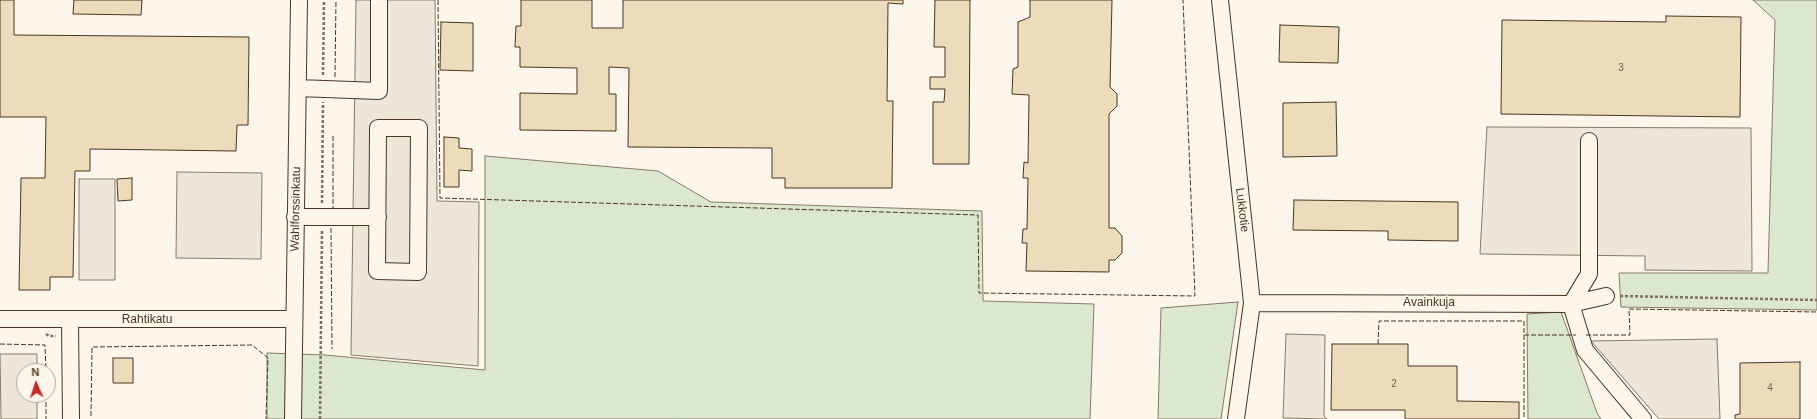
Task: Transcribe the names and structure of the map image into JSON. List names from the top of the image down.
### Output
{
  "streets": {
    "street": [
      "Wahlforssinkatu",
      "Lukkotie",
      "Avainkuja",
      "Rahtikatu"
    ]
  },
  "crossings": [
    ["Wahlforssinkatu", "Rahtikatu"],
    ["Lukkotie", "Avainkuja"]
  ],
  "house_numbers": ["3", "2", "4"],
  "north": "top"
}
